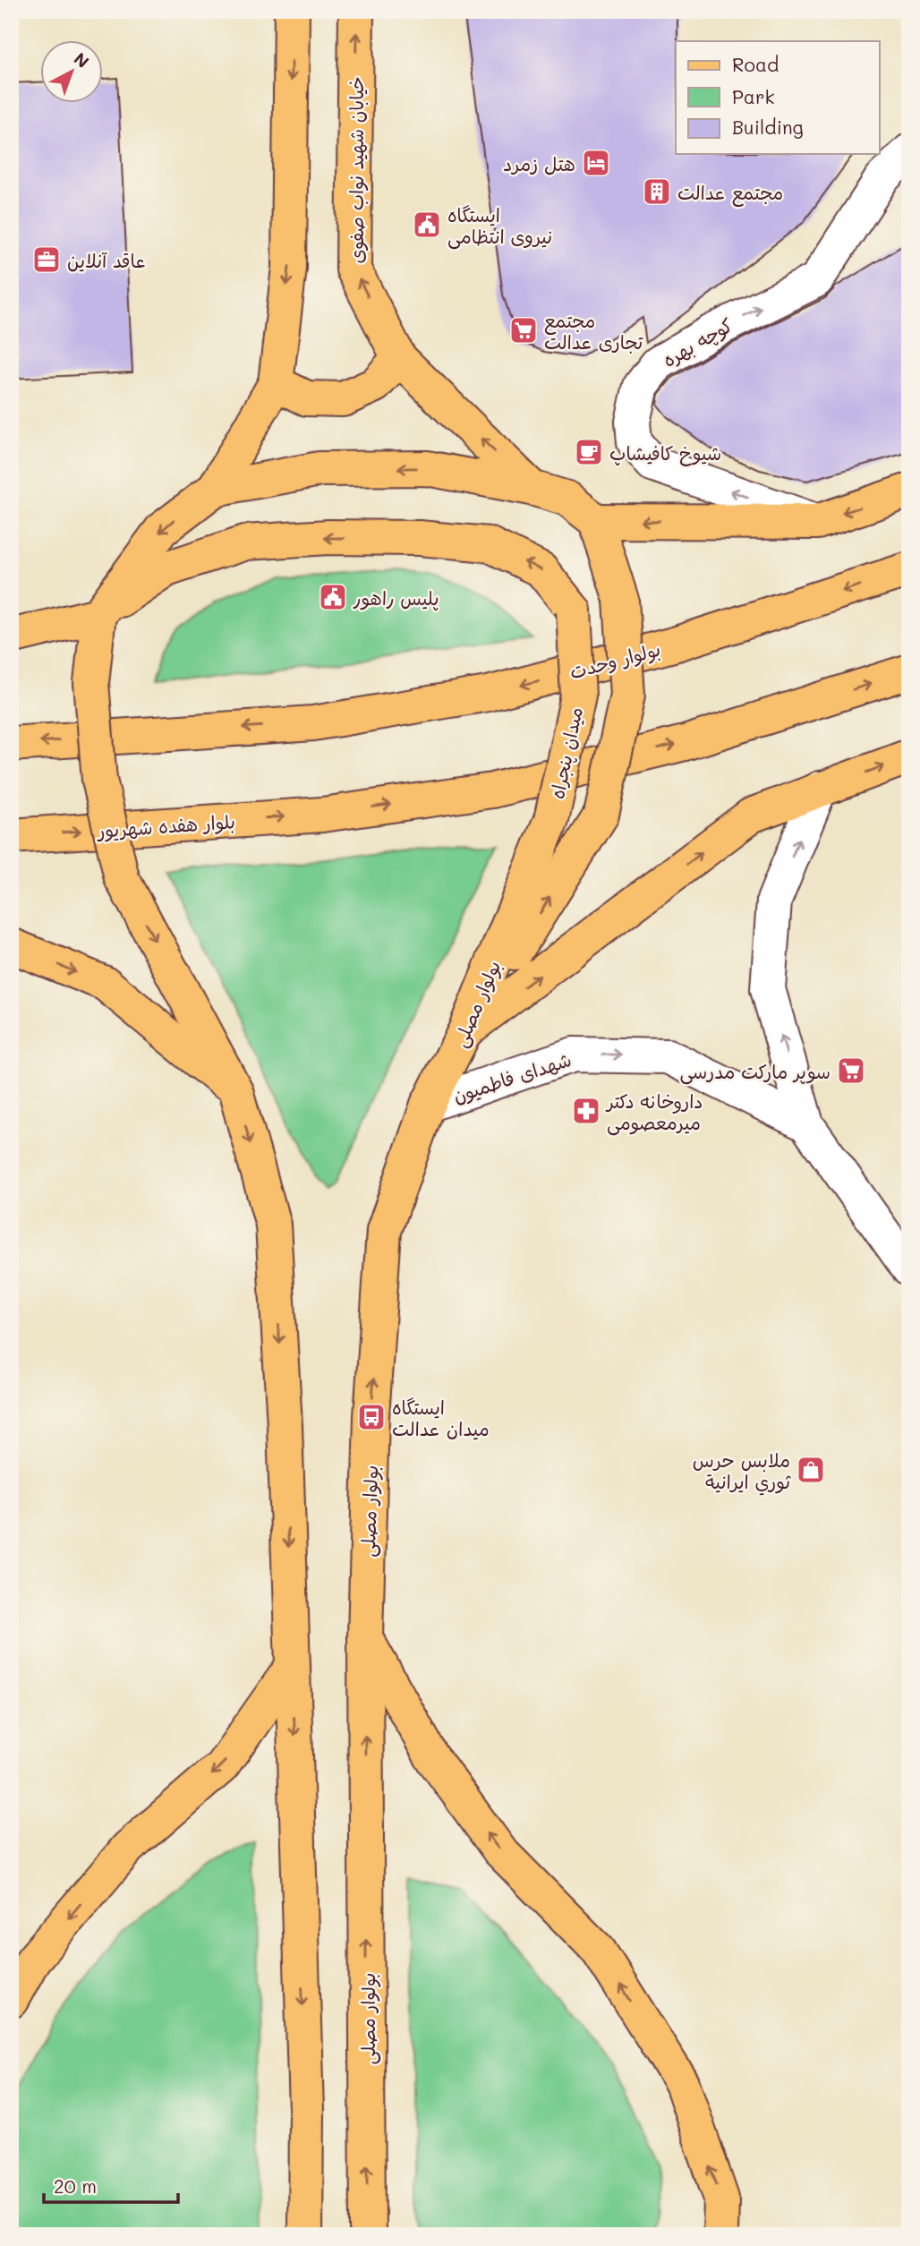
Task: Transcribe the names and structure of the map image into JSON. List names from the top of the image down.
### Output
{
  "streets": {
    "main road": [
      "خیابان شهید نواب صفوی",
      "بولوار وحدت",
      "میدان پنجراه",
      "بلوار هفده شهریور",
      "بولوار مصلی"
    ],
    "street": ["کوچه بهره", "شهدای فاطمیون"]
  },
  "crossings": [
    ["میدان پنجراه", "بولوار مصلی"],
    ["بولوار مصلی", "شهدای فاطمیون"]
  ],
  "places": {
    "hotel": ["هتل زمرد"],
    "building": ["مجتمع عدالت"],
    "public building": ["ایستگاه نیروی انتظامی", "پلیس راهور"],
    "office": ["عاقد آنلاین"],
    "supermarket": ["مجتمع تجاری عدالت", "سوپر مارکت مدرسی"],
    "cafe": ["شیوخ کافیشاپ"],
    "pharmacy": ["داروخانه دکتر میرمعصومی"],
    "bus stop": ["ایستگاه میدان عدالت"],
    "shop": ["ملابس حرس ثوري ايرانية"]
  },
  "legend": ["Road", "Park", "Building"],
  "scale_bar": "20 m",
  "north": "top right"
}
